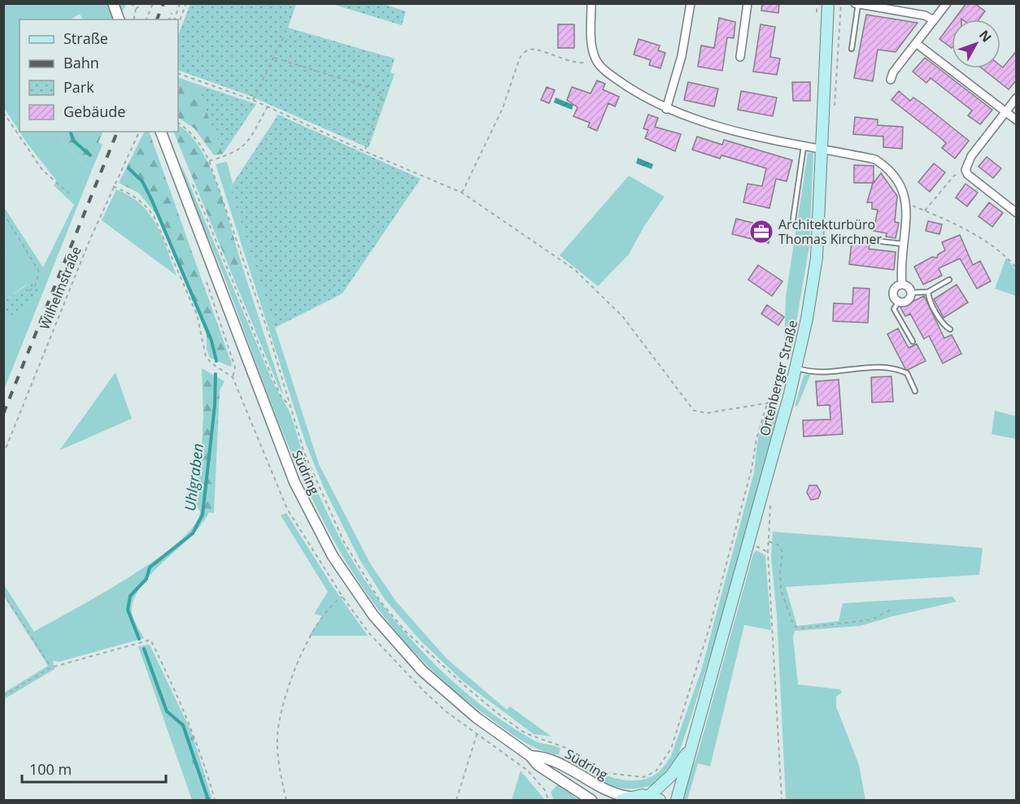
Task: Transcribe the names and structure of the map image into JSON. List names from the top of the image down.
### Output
{
  "streets": {
    "main road": ["Ortenberger Straße"],
    "street": ["Südring"],
    "path": ["Wilhelmstraße"]
  },
  "water": ["Uhlgraben"],
  "places": {
    "office": ["Architekturbüro Thomas Kirchner"]
  },
  "legend": [
    "Straße",
    "Bahn",
    "Park",
    "Gebäude"
  ],
  "scale_bar": "100 m",
  "north": "top right"
}
